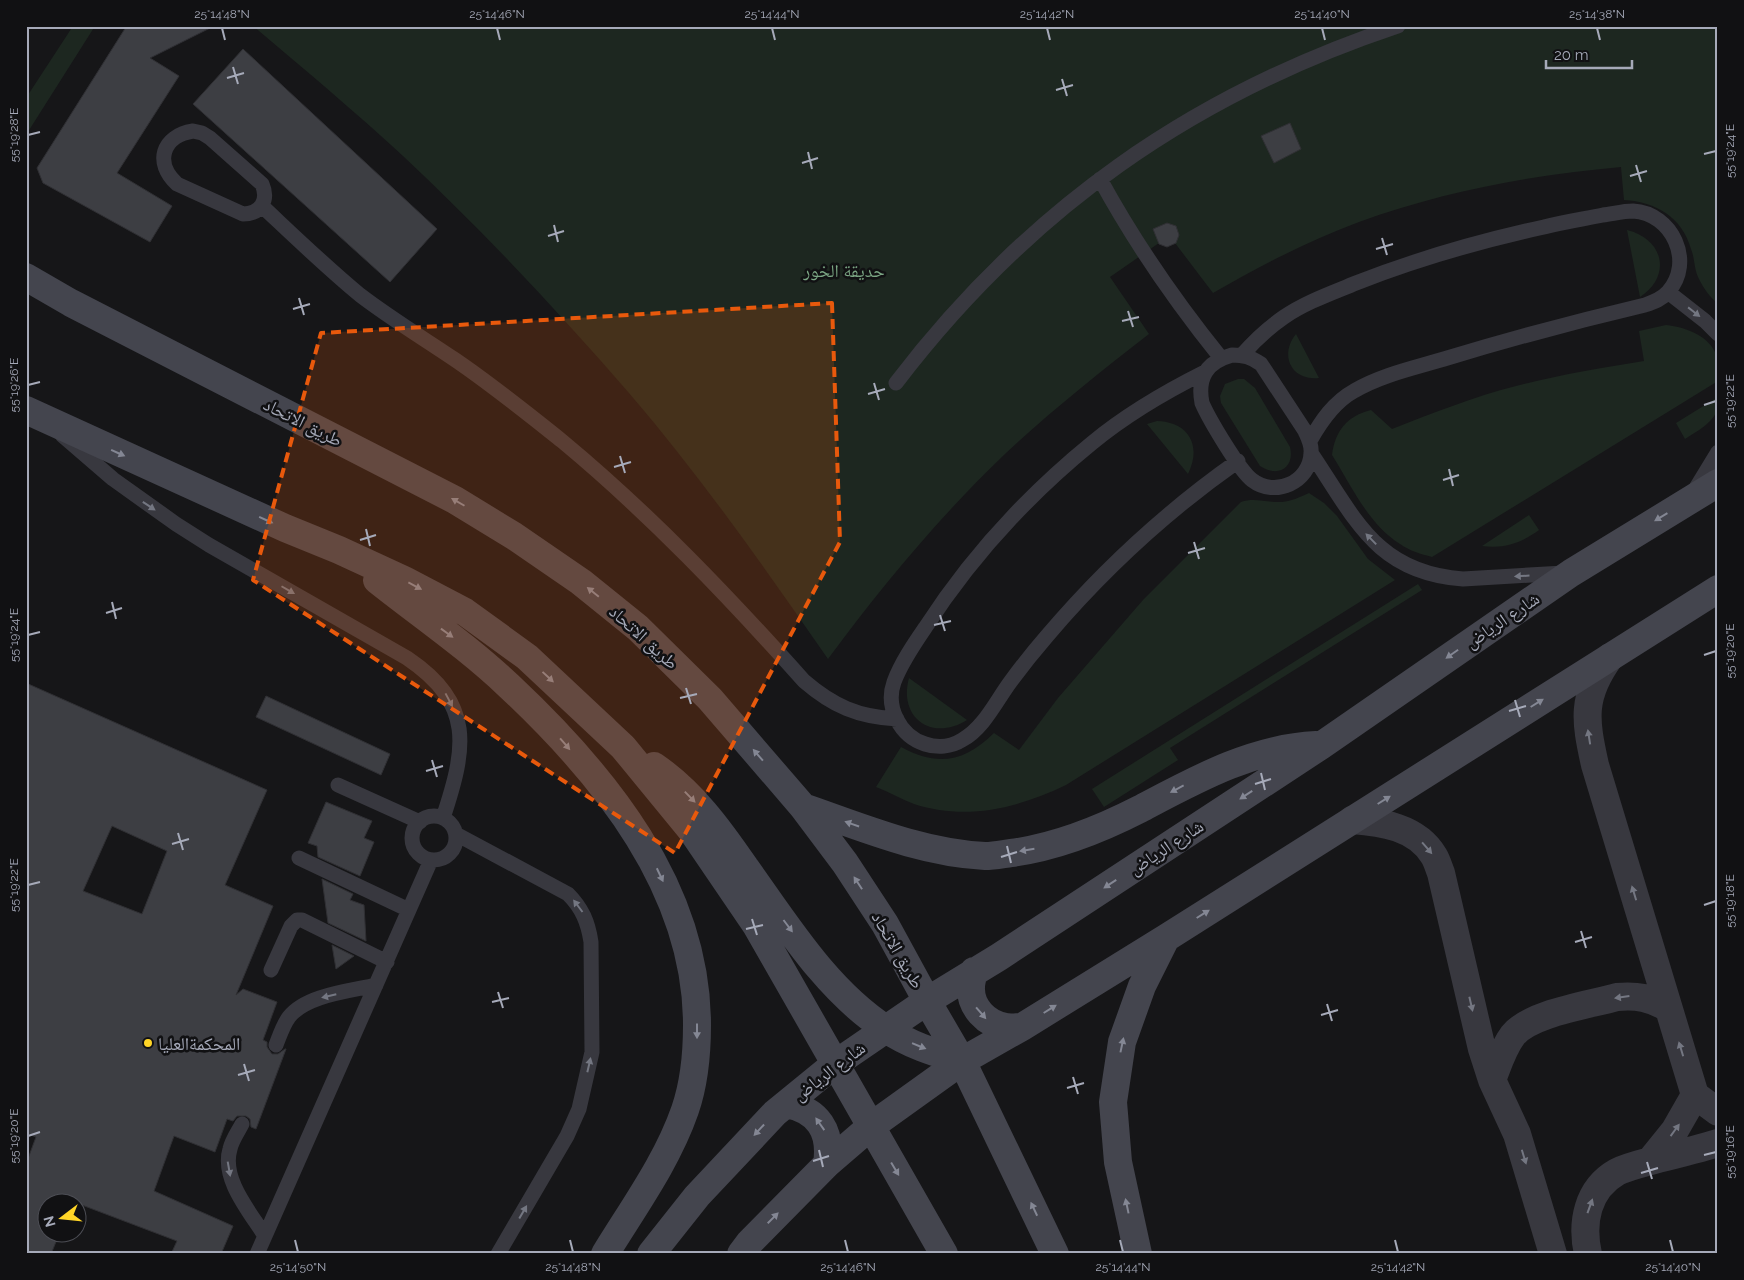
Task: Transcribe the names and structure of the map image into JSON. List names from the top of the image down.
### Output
{
  "streets": {
    "main road": ["طريق الاتحاد", "شارع الرياض"]
  },
  "crossings": [
    ["طريق الاتحاد", "شارع الرياض"]
  ],
  "parks": ["حديقة الخور"],
  "places": ["المحكمةالعليا"],
  "scale_bar": "20 m",
  "north": "left",
  "coordinates": [
    "25°14'48\"N",
    "25°14'46\"N",
    "25°14'44\"N",
    "25°14'42\"N",
    "25°14'40\"N",
    "25°14'38\"N",
    "55°19'28\"E",
    "55°19'24\"E",
    "55°19'26\"E",
    "55°19'22\"E",
    "55°19'20\"E",
    "55°19'18\"E",
    "55°19'16\"E",
    "25°14'50\"N"
  ]
}
